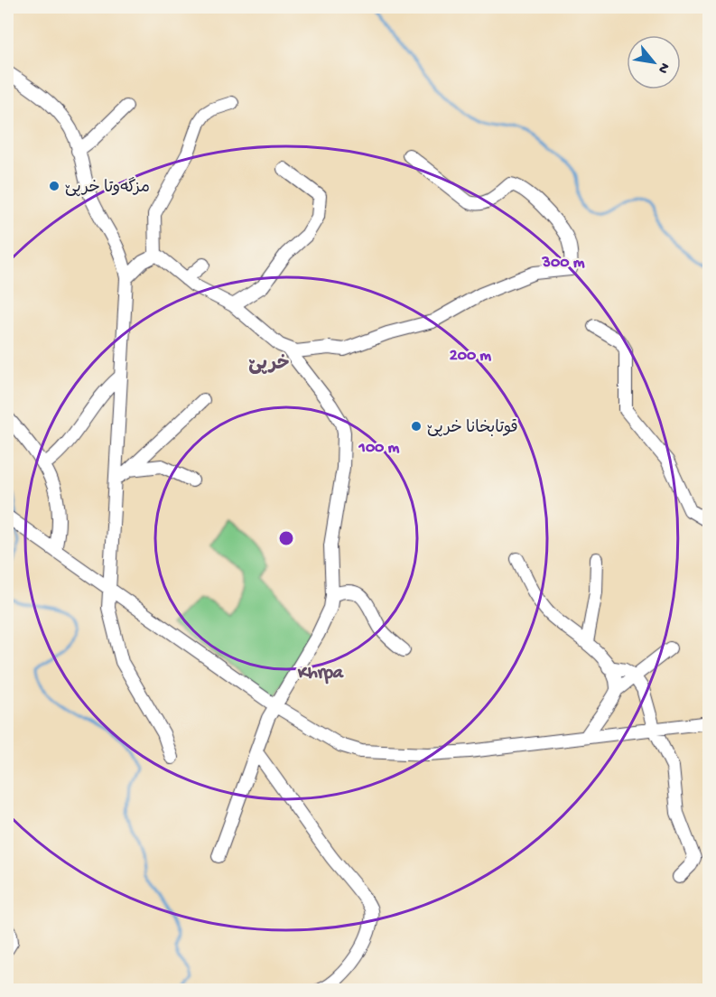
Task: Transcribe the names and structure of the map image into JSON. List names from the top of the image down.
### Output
{
  "districts": ["خرپێ", "Khrpa"],
  "places": ["مزگەوتا خرپێ", "قوتابخانا خرپێ"],
  "north": "bottom right",
  "rings": ["300 m", "200 m", "100 m"]
}
